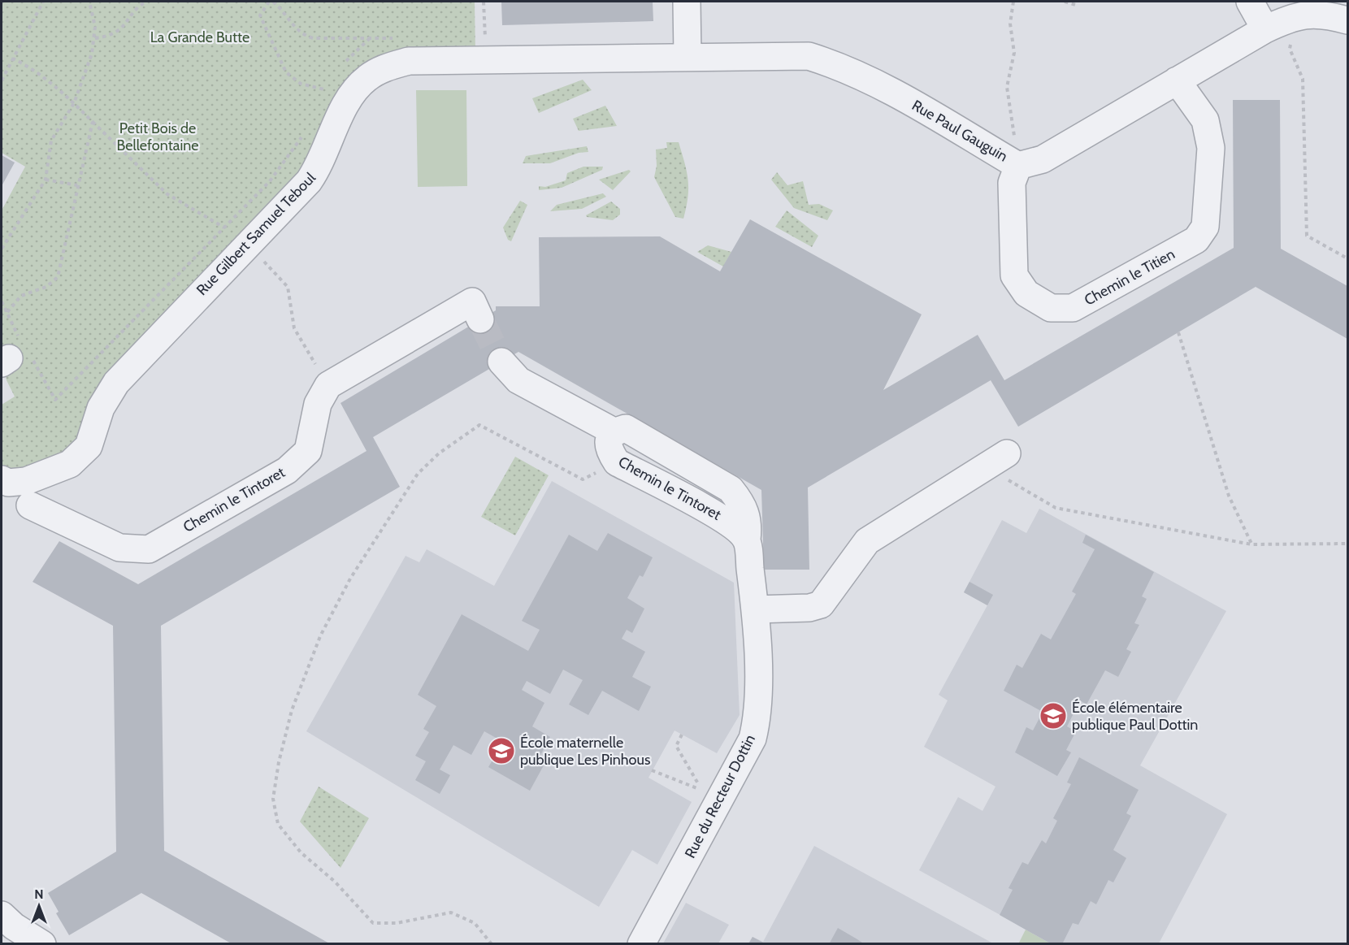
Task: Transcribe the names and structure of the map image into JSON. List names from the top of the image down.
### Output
{
  "streets": {
    "street": [
      "Rue Paul Gauguin",
      "Rue Gilbert Samuel Teboul",
      "Chemin le Titien",
      "Chemin le Tintoret",
      "Rue du Recteur Dottin"
    ]
  },
  "crossings": [
    ["Rue Paul Gauguin", "Rue Gilbert Samuel Teboul"],
    ["Rue Paul Gauguin", "Chemin le Titien"],
    ["Chemin le Tintoret", "Rue du Recteur Dottin"]
  ],
  "parks": ["La Grande Butte", "Petit Bois de Bellefontaine"],
  "places": {
    "school or university": ["École élémentaire publique Paul Dottin", "École maternelle publique Les Pinhous"]
  },
  "north": "top"
}
